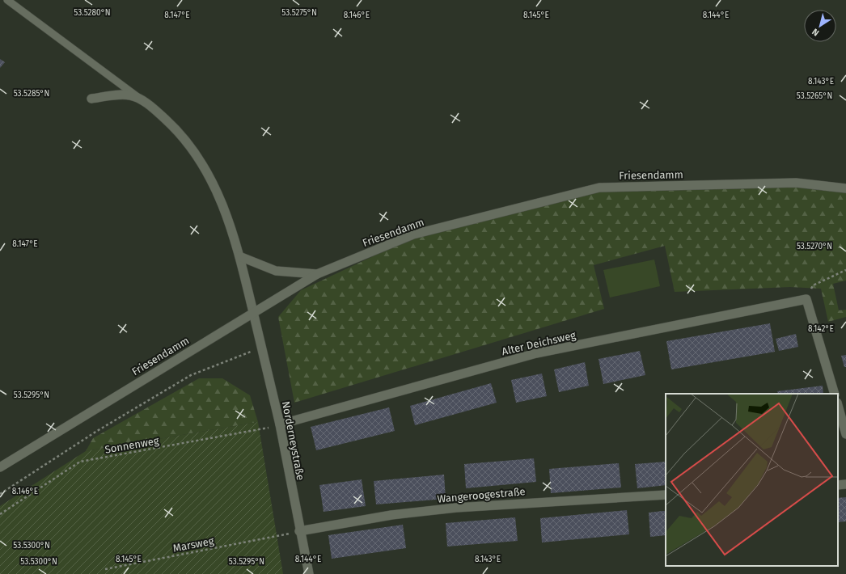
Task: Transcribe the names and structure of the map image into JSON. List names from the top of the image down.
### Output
{
  "streets": {
    "street": [
      "Friesendamm",
      "Alter Deichsweg",
      "Norderneystraße",
      "Wangeroogestraße"
    ],
    "path": ["Sonnenweg", "Marsweg"]
  },
  "crossings": [
    ["Friesendamm", "Norderneystraße"],
    ["Alter Deichsweg", "Norderneystraße"],
    ["Alter Deichsweg", "Sonnenweg"],
    ["Norderneystraße", "Sonnenweg"],
    ["Norderneystraße", "Wangeroogestraße"]
  ],
  "north": "bottom left",
  "coordinates": [
    "53.5280°N",
    "53.5275°N",
    "8.147°E",
    "8.145°E",
    "8.146°E",
    "8.144°E",
    "8.143°E",
    "53.5285°N",
    "53.5265°N",
    "53.5270°N",
    "8.142°E",
    "53.5295°N",
    "53.5300°N"
  ]
}
